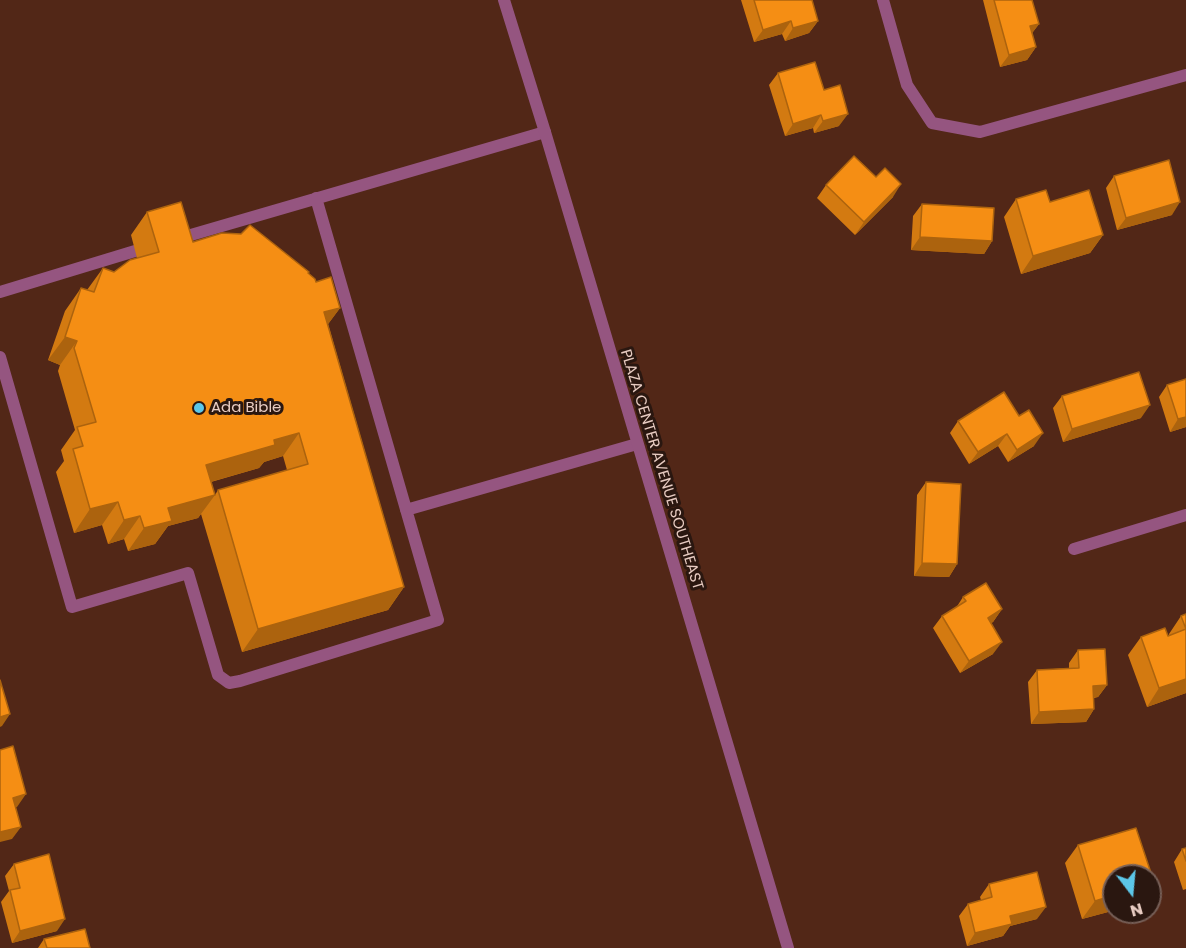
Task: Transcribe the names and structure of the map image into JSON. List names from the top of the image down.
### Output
{
  "streets": {
    "street": ["PLAZA CENTER AVENUE SOUTHEAST"]
  },
  "places": ["Ada Bible"],
  "north": "bottom"
}
